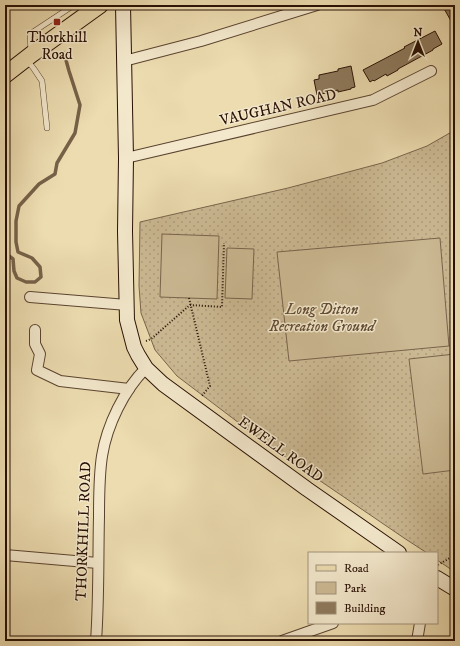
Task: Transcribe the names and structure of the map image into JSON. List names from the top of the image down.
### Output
{
  "streets": {
    "street": ["VAUGHAN ROAD", "EWELL ROAD", "THORKHILL ROAD"]
  },
  "crossings": [
    ["EWELL ROAD", "THORKHILL ROAD"]
  ],
  "parks": ["Long Ditton Recreation Ground"],
  "places": {
    "transit": ["Thorkhill Road"]
  },
  "legend": ["Road", "Park", "Building"],
  "north": "top"
}
